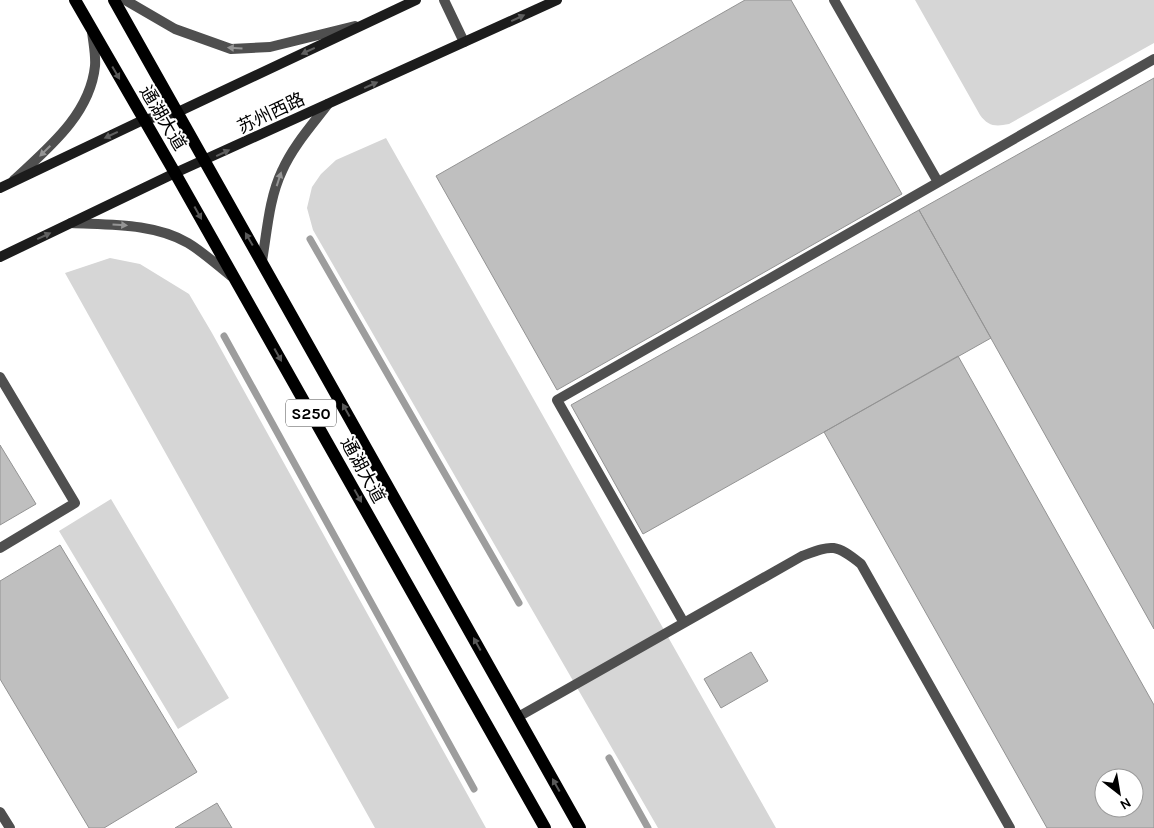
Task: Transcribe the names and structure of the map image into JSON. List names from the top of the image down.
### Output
{
  "streets": {
    "main road": ["苏州西路", "通湖大道", "S250"]
  },
  "crossings": [
    ["苏州西路", "通湖大道"]
  ],
  "north": "bottom right"
}
